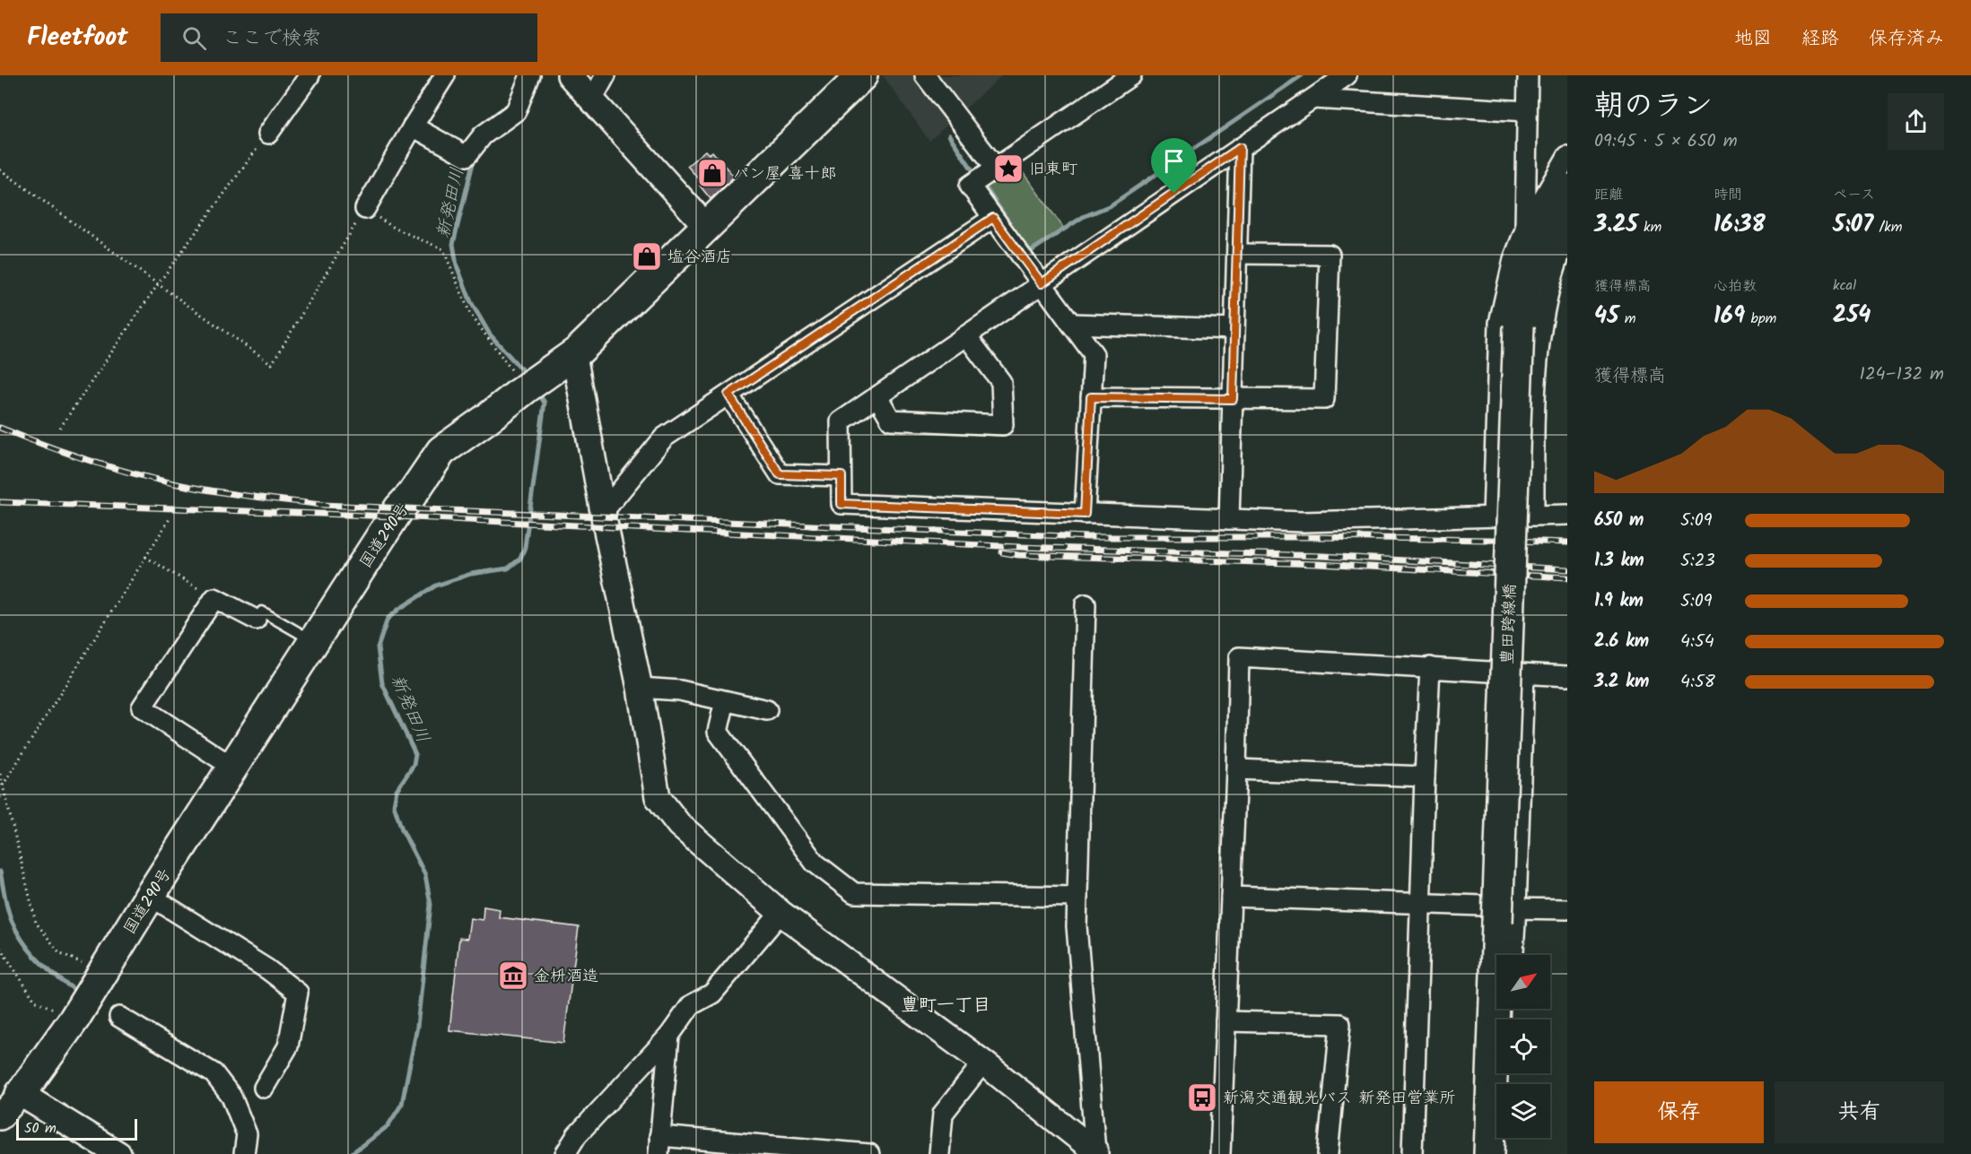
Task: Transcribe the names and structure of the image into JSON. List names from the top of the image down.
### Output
{
  "streets": {
    "main road": ["国道290号", "豊田跨線橋"]
  },
  "districts": ["豊町一丁目"],
  "water": ["新発田川"],
  "places": {
    "place": ["旧東町"],
    "shop": ["パン屋 喜十郎", "塩谷酒店"],
    "museum": ["金枡酒造"],
    "bus stop": ["新潟交通観光バス 新発田営業所"]
  },
  "scale_bar": "50 m",
  "north": "top right",
  "page": {
    "header": "Fleetfoot",
    "search": "ここで検索",
    "nav": ["地図", "経路", "保存済み"],
    "heading": ["朝のラン", "09:45 · 5 × 650 m"],
    "stats": [
      ["距離", "3.25 km"],
      ["時間", "16:38"],
      ["ペース", "5:07 /km"],
      ["獲得標高", "45 m"],
      ["心拍数", "169 bpm"],
      ["kcal", "254"]
    ],
    "chart": ["獲得標高", "124–132 m"],
    "list": [
      {
        "name": "650 m",
        "note": "5:09"
      },
      {
        "name": "1.3 km",
        "note": "5:23"
      },
      {
        "name": "1.9 km",
        "note": "5:09"
      },
      {
        "name": "2.6 km",
        "note": "4:54"
      },
      {
        "name": "3.2 km",
        "note": "4:58"
      }
    ],
    "buttons": ["保存", "共有"],
    "scale": "50 m"
  }
}
